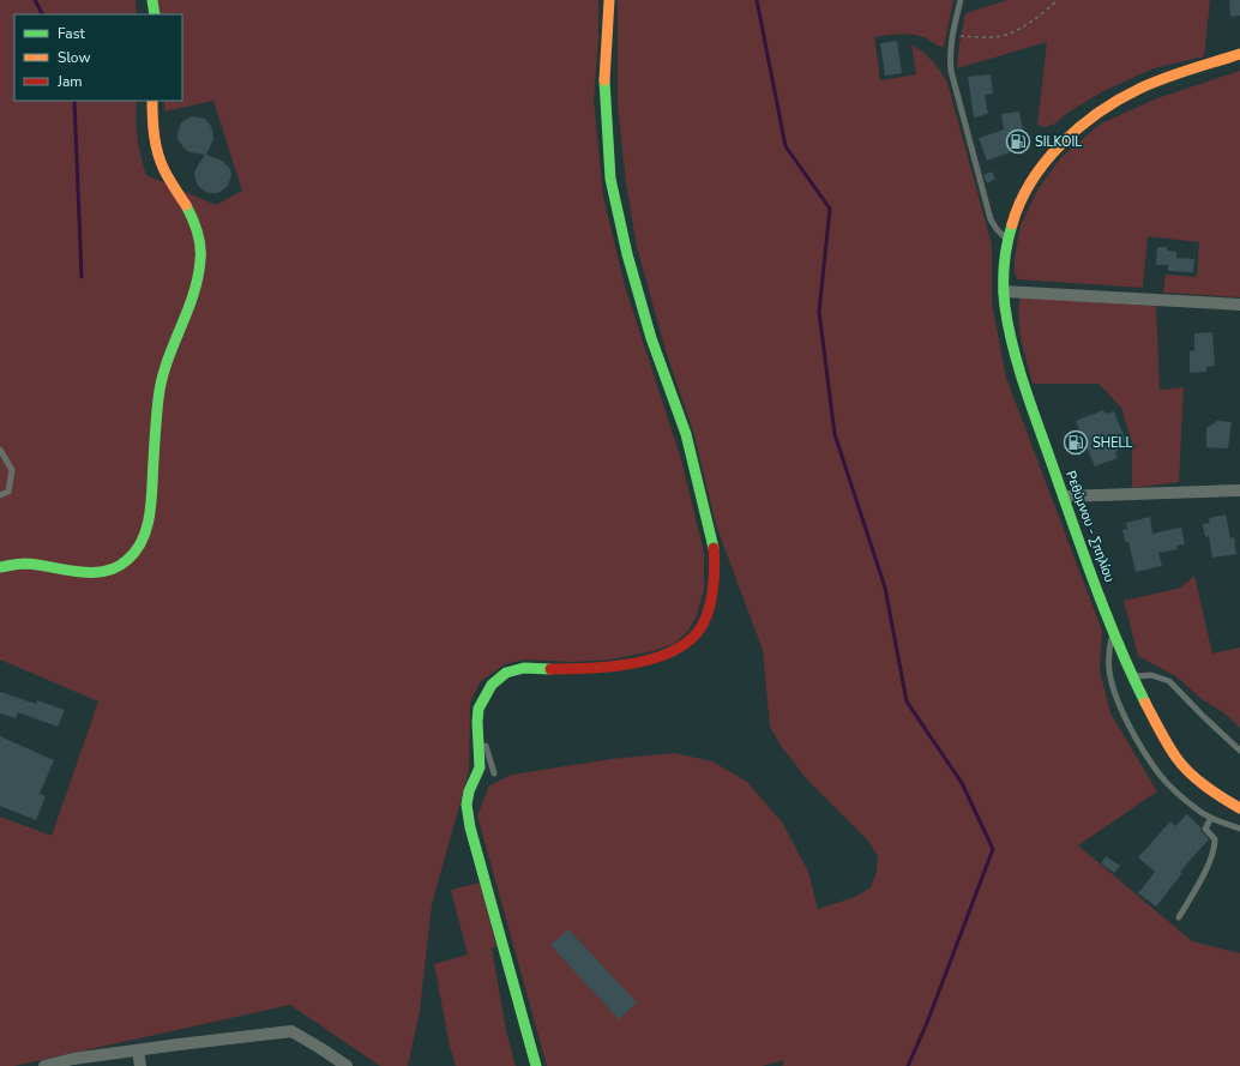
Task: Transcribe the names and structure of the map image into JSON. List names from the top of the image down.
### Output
{
  "streets": {
    "street": ["Ρεθύμνου - Σπηλίου"]
  },
  "places": {
    "fuel station": ["SILKOIL", "SHELL"]
  },
  "legend": ["Fast", "Slow", "Jam"]
}
